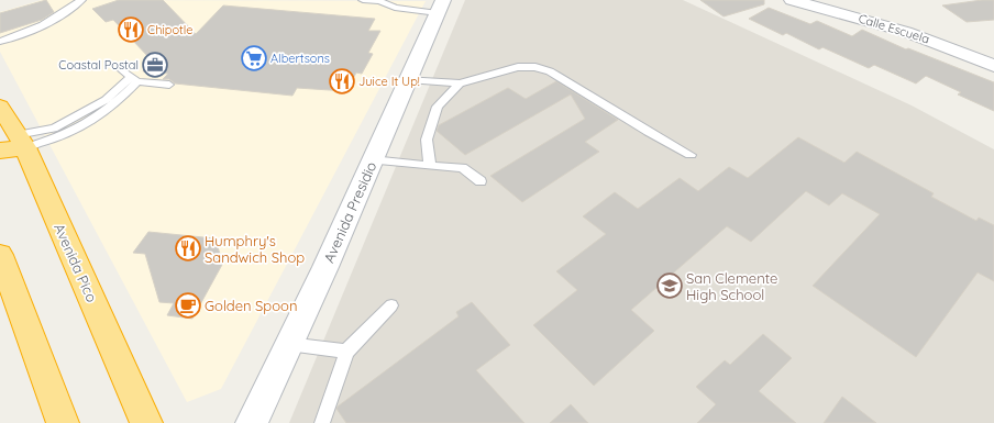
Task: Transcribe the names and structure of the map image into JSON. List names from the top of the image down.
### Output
{
  "streets": {
    "highway": ["Avenida Pico"],
    "street": ["Calle Escuela", "Avenida Presidio"]
  },
  "places": {
    "restaurant": ["Chipotle", "Juice It Up!", "Humphry's Sandwich Shop"],
    "supermarket": ["Albertsons"],
    "office": ["Coastal Postal"],
    "school or university": ["San Clemente High School"],
    "cafe": ["Golden Spoon"]
  }
}
